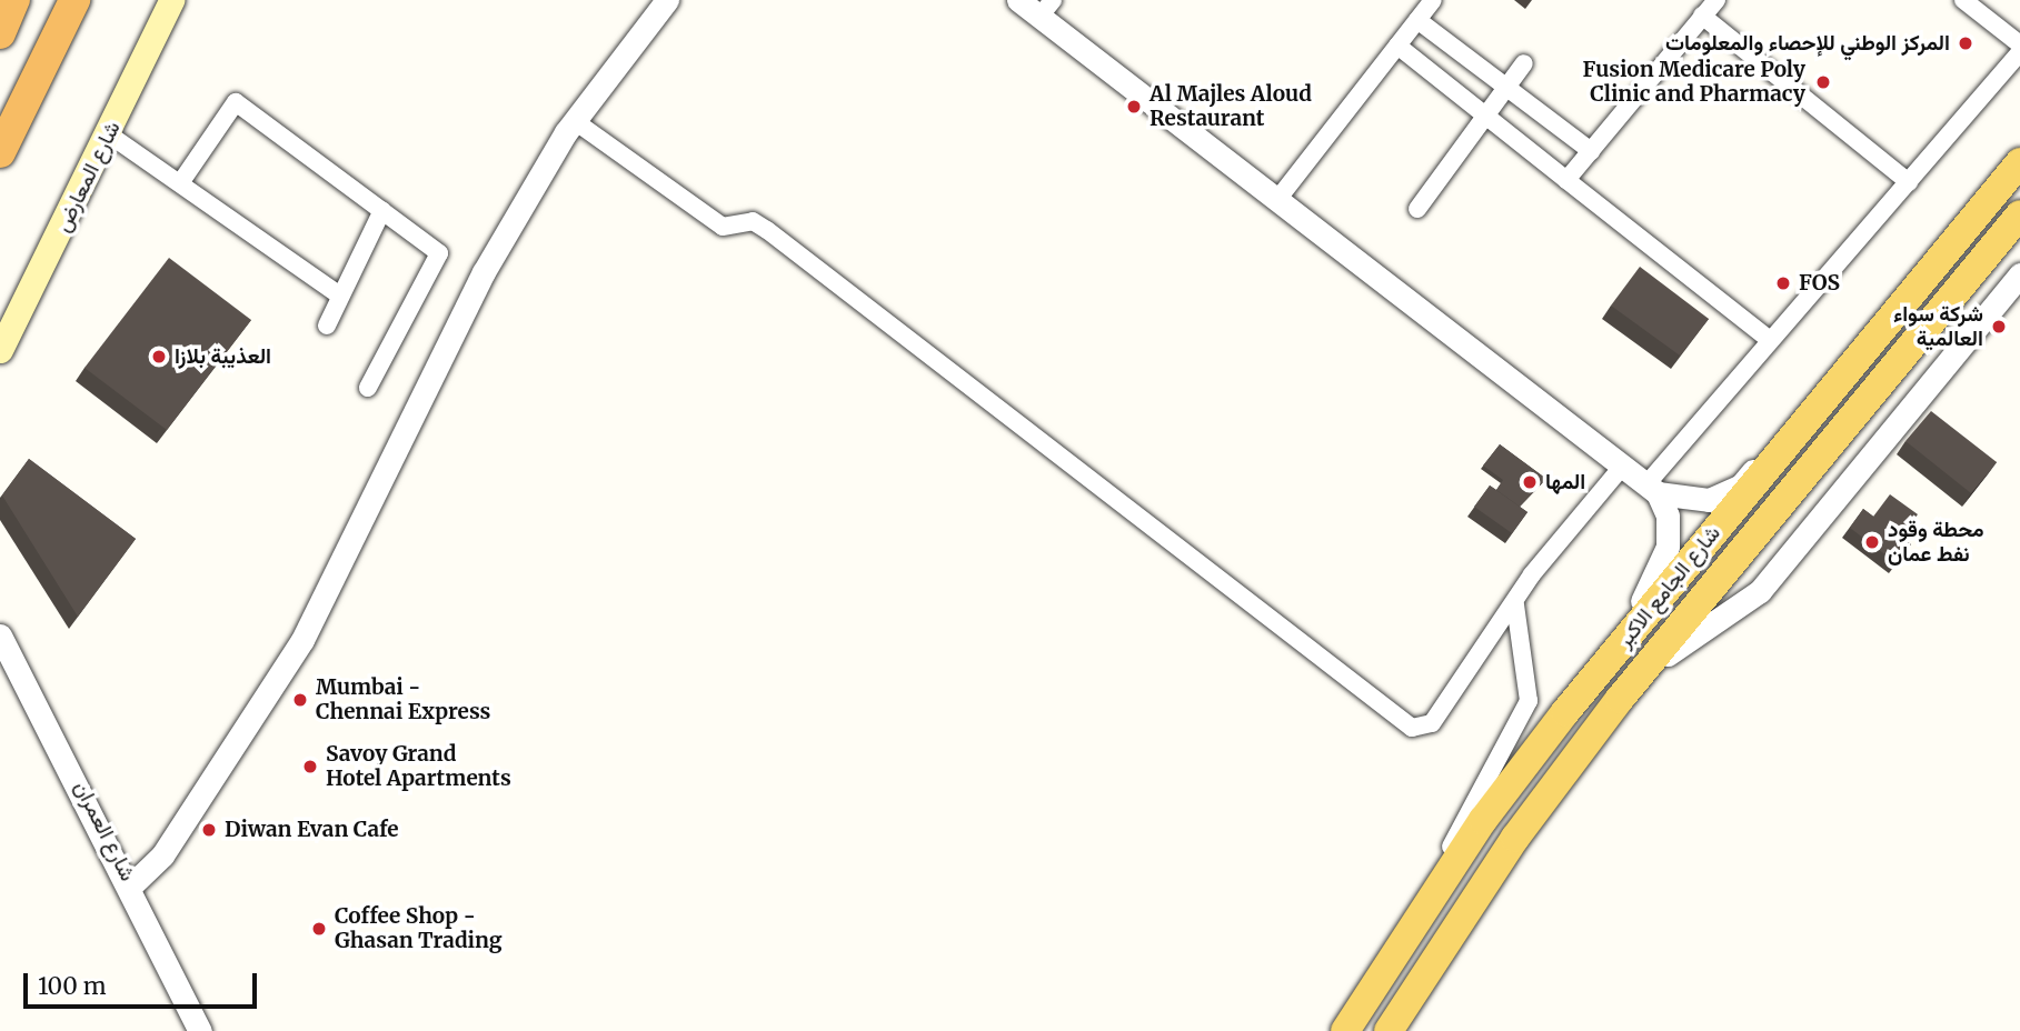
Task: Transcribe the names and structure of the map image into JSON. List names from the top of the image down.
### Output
{
  "streets": {
    "main road": ["شارع المعارض", "شارع الجامع الاكبر"],
    "street": ["شارع العمران"]
  },
  "places": [
    "المركز الوطني للإحصاء والمعلومات",
    "Fusion Medicare Poly Clinic and Pharmacy",
    "Al Majles Aloud Restaurant",
    "FOS",
    "شركة سواء العالمية",
    "العذيبة بلازا",
    "المه‍ا",
    "محطة وقود نفط عمان",
    "Mumbai - Chennai Express",
    "Savoy Grand Hotel Apartments",
    "Diwan Evan Cafe",
    "Coffee Shop - Ghasan Trading"
  ],
  "scale_bar": "100 m"
}
